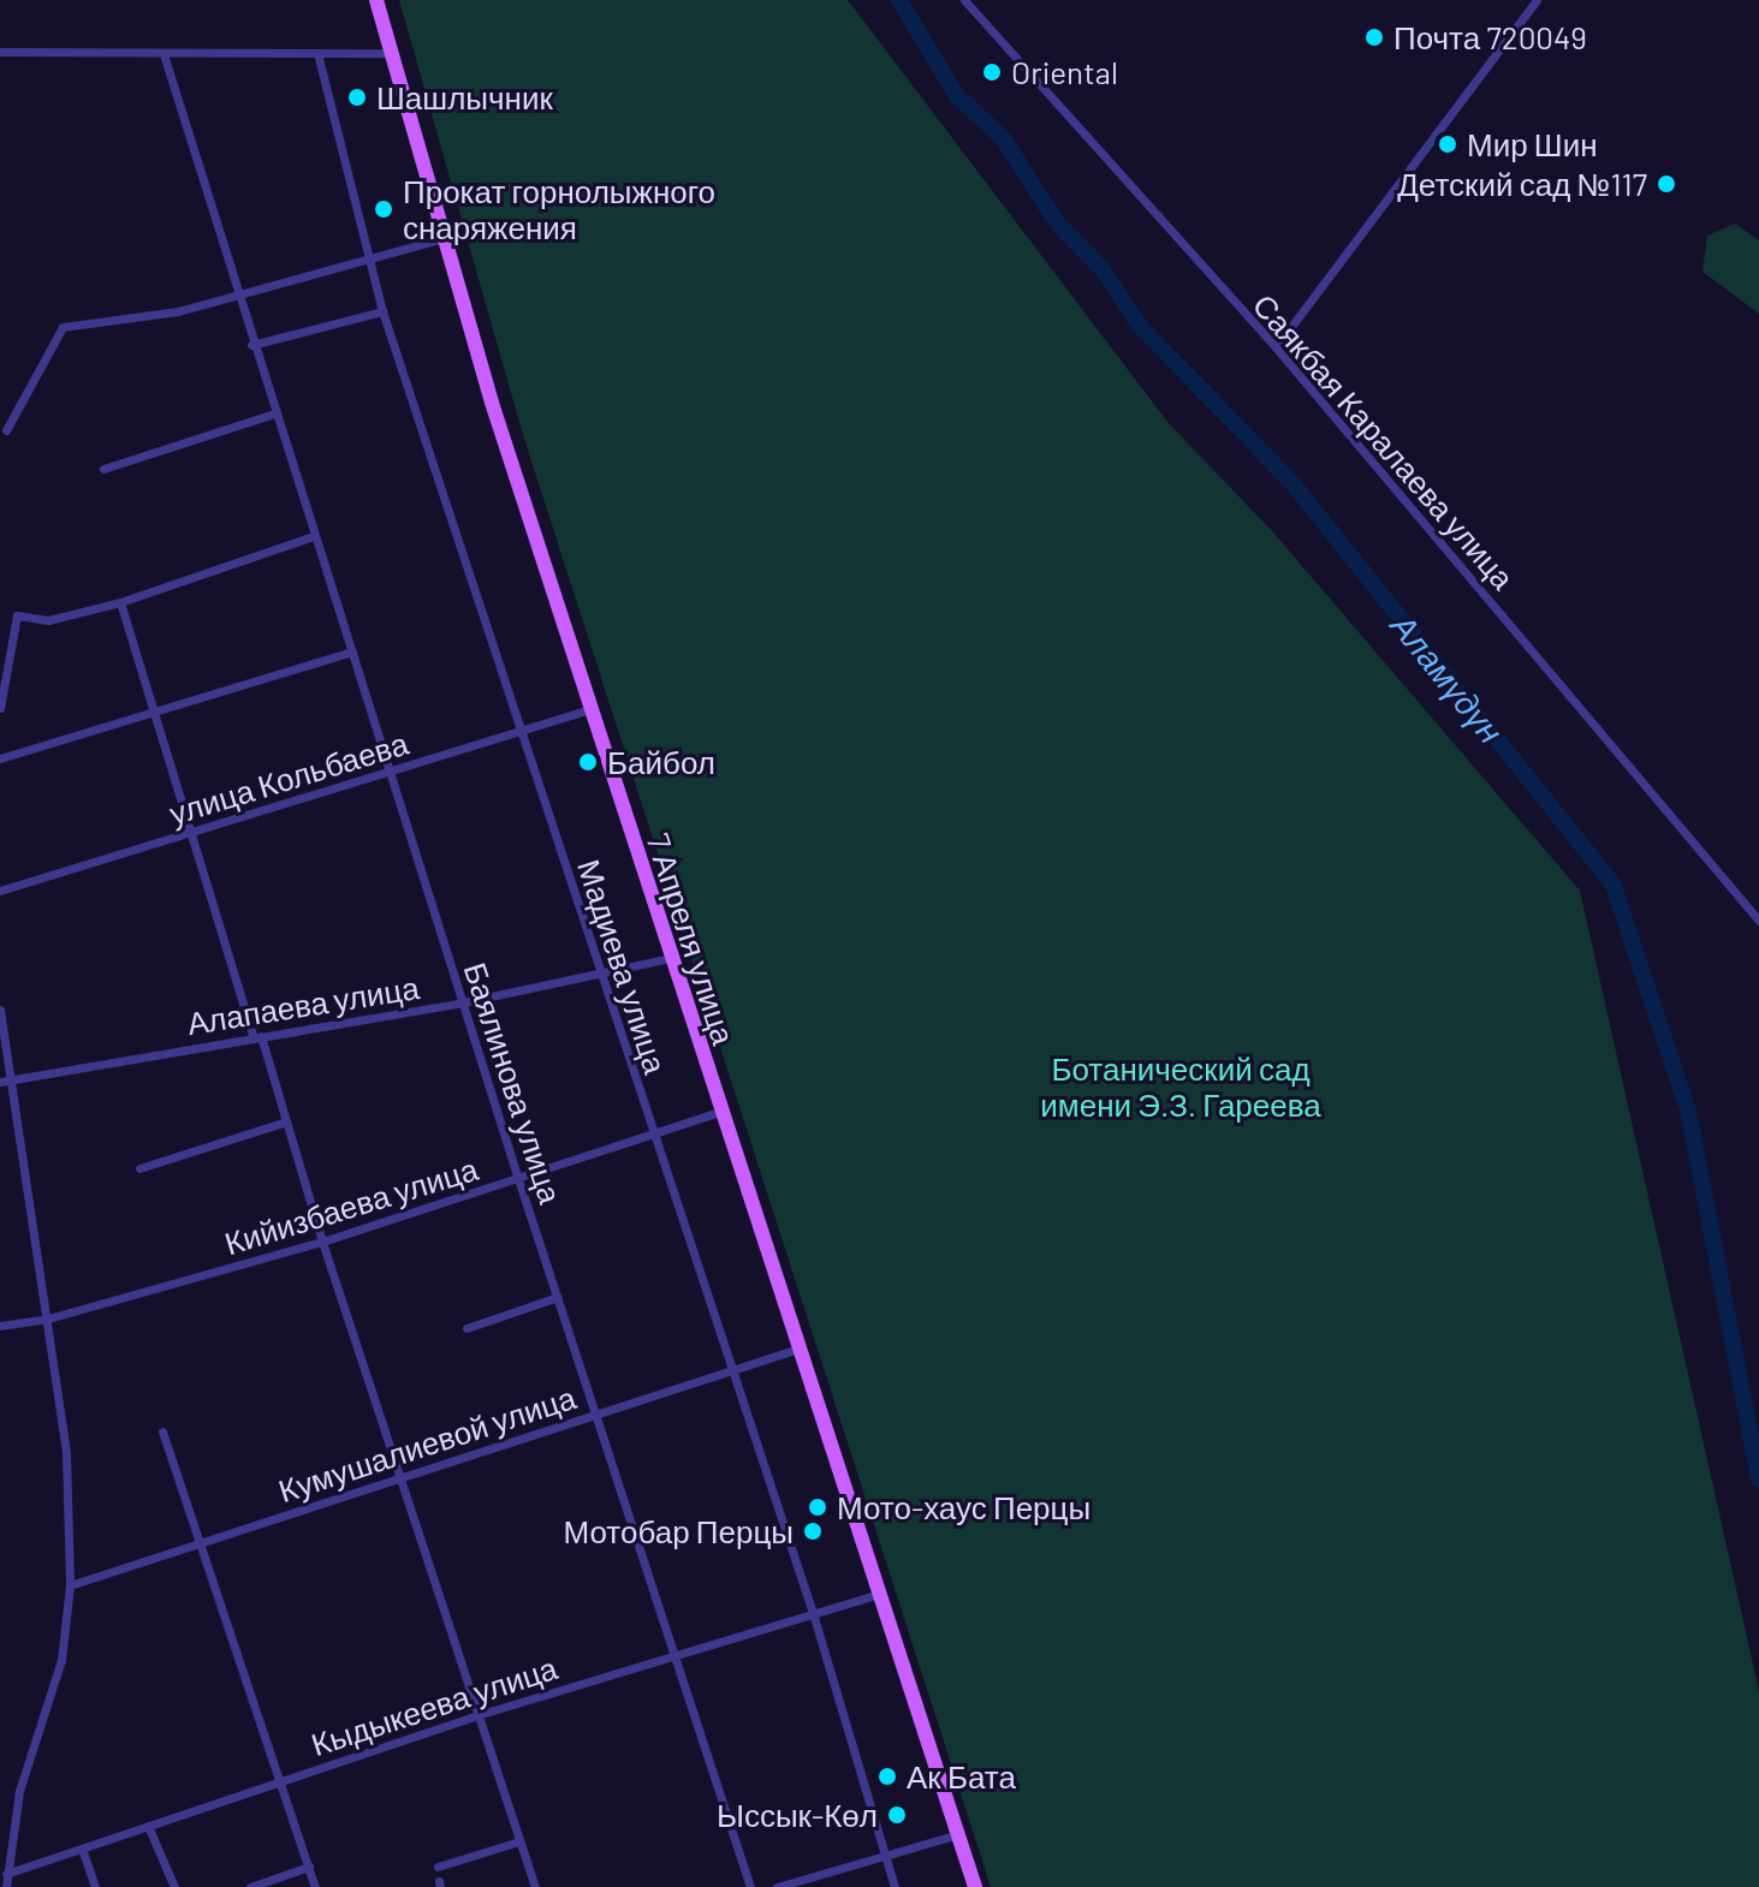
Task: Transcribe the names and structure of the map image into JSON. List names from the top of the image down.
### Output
{
  "streets": {
    "main road": ["7 Апреля улица"],
    "street": [
      "Саякбая Каралаева улица",
      "улица Кольбаева",
      "Мадиева улица",
      "Алапаева улица",
      "Баялинова улица",
      "Кийизбаева улица",
      "Кумушалиевой улица",
      "Кыдыкеева улица"
    ]
  },
  "crossings": [
    ["улица Кольбаева", "7 Апреля улица"],
    ["улица Кольбаева", "Мадиева улица"],
    ["улица Кольбаева", "Баялинова улица"],
    ["7 Апреля улица", "Алапаева улица"],
    ["7 Апреля улица", "Кийизбаева улица"],
    ["7 Апреля улица", "Кумушалиевой улица"],
    ["7 Апреля улица", "Кыдыкеева улица"],
    ["Мадиева улица", "Алапаева улица"],
    ["Мадиева улица", "Кийизбаева улица"],
    ["Мадиева улица", "Кумушалиевой улица"],
    ["Мадиева улица", "Кыдыкеева улица"],
    ["Алапаева улица", "Баялинова улица"],
    ["Баялинова улица", "Кийизбаева улица"],
    ["Баялинова улица", "Кумушалиевой улица"],
    ["Баялинова улица", "Кыдыкеева улица"]
  ],
  "water": ["Аламүдүн"],
  "parks": ["Ботанический сад имени Э.З. Гареева"],
  "places": [
    "Почта 720049",
    "Oriental",
    "Шашлычник",
    "Мир Шин",
    "Детский сад №117",
    "Прокат горнолыжного снаряжения",
    "Байбол",
    "Мото-хаус Перцы",
    "Мотобар Перцы",
    "Ак Бата",
    "Ыссык-Көл"
  ]
}
